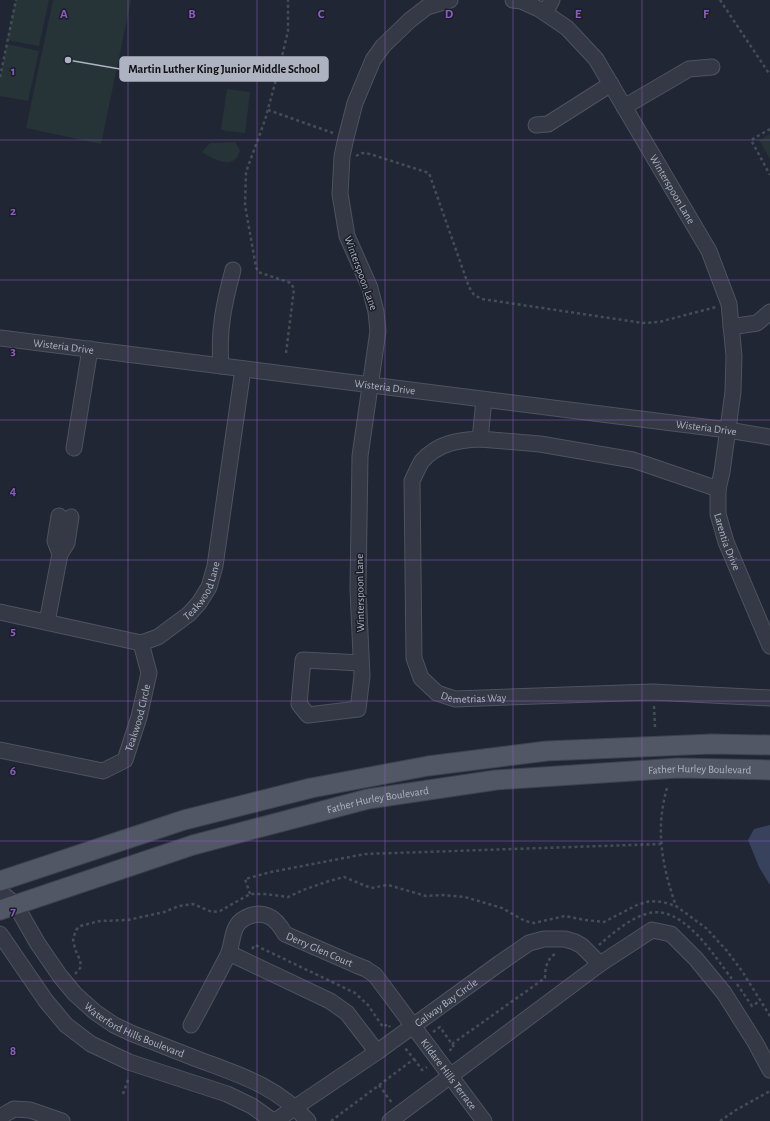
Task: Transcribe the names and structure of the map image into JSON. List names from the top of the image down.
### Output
{
  "streets": {
    "main road": ["Father Hurley Boulevard"],
    "street": [
      "Winterspoon Lane",
      "Wisteria Drive",
      "Larentia Drive",
      "Teakwood Lane",
      "Demetrias Way",
      "Teakwood Circle",
      "Derry Glen Court",
      "Galway Bay Circle",
      "Waterford Hills Boulevard",
      "Kildare Hills Terrace"
    ]
  },
  "crossings": [
    ["Winterspoon Lane", "Wisteria Drive"],
    ["Winterspoon Lane", "Larentia Drive"],
    ["Wisteria Drive", "Larentia Drive"],
    ["Wisteria Drive", "Teakwood Lane"],
    ["Larentia Drive", "Demetrias Way"],
    ["Teakwood Lane", "Teakwood Circle"],
    ["Father Hurley Boulevard", "Waterford Hills Boulevard"],
    ["Derry Glen Court", "Galway Bay Circle"],
    ["Derry Glen Court", "Kildare Hills Terrace"],
    ["Galway Bay Circle", "Waterford Hills Boulevard"],
    ["Galway Bay Circle", "Kildare Hills Terrace"]
  ],
  "places": ["Martin Luther King Junior Middle School"],
  "grid": {
    "columns": [
      "A",
      "B",
      "C",
      "D",
      "E",
      "F"
    ],
    "rows": [
      "1",
      "2",
      "3",
      "4",
      "5",
      "6",
      "7",
      "8"
    ]
  }
}
